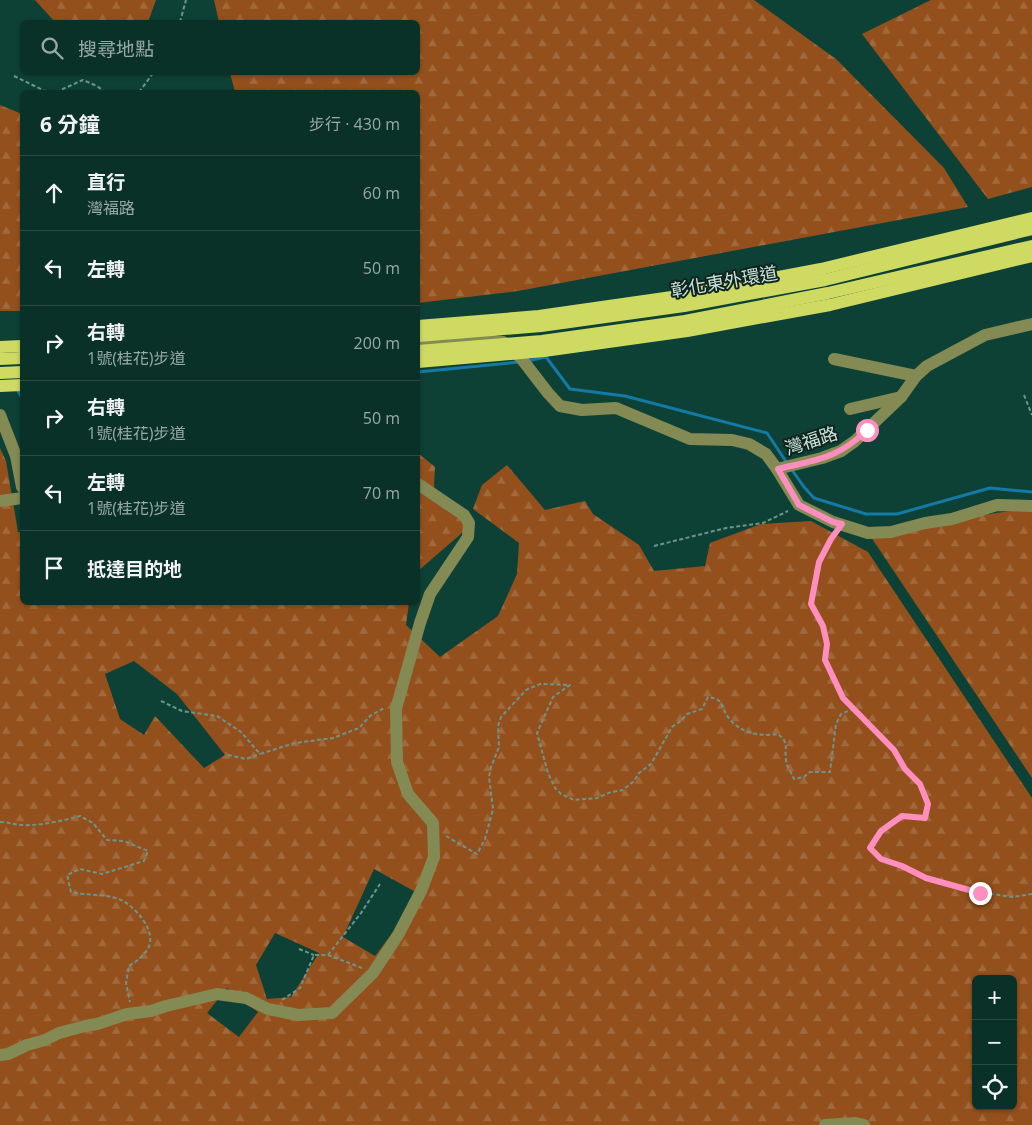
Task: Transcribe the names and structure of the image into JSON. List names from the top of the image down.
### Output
{
  "streets": {
    "main road": ["彰化東外環道"],
    "street": ["灣福路"]
  },
  "page": {
    "search": "搜尋地點",
    "heading": ["6 分鐘", "步行 · 430 m"],
    "list": [
      ["直行", "灣福路", "60 m"],
      ["左轉", "50 m"],
      ["右轉", "1號(桂花)步道", "200 m"],
      ["右轉", "1號(桂花)步道", "50 m"],
      ["左轉", "1號(桂花)步道", "70 m"],
      "抵達目的地"
    ],
    "map_buttons": ["+", "−"]
  }
}
